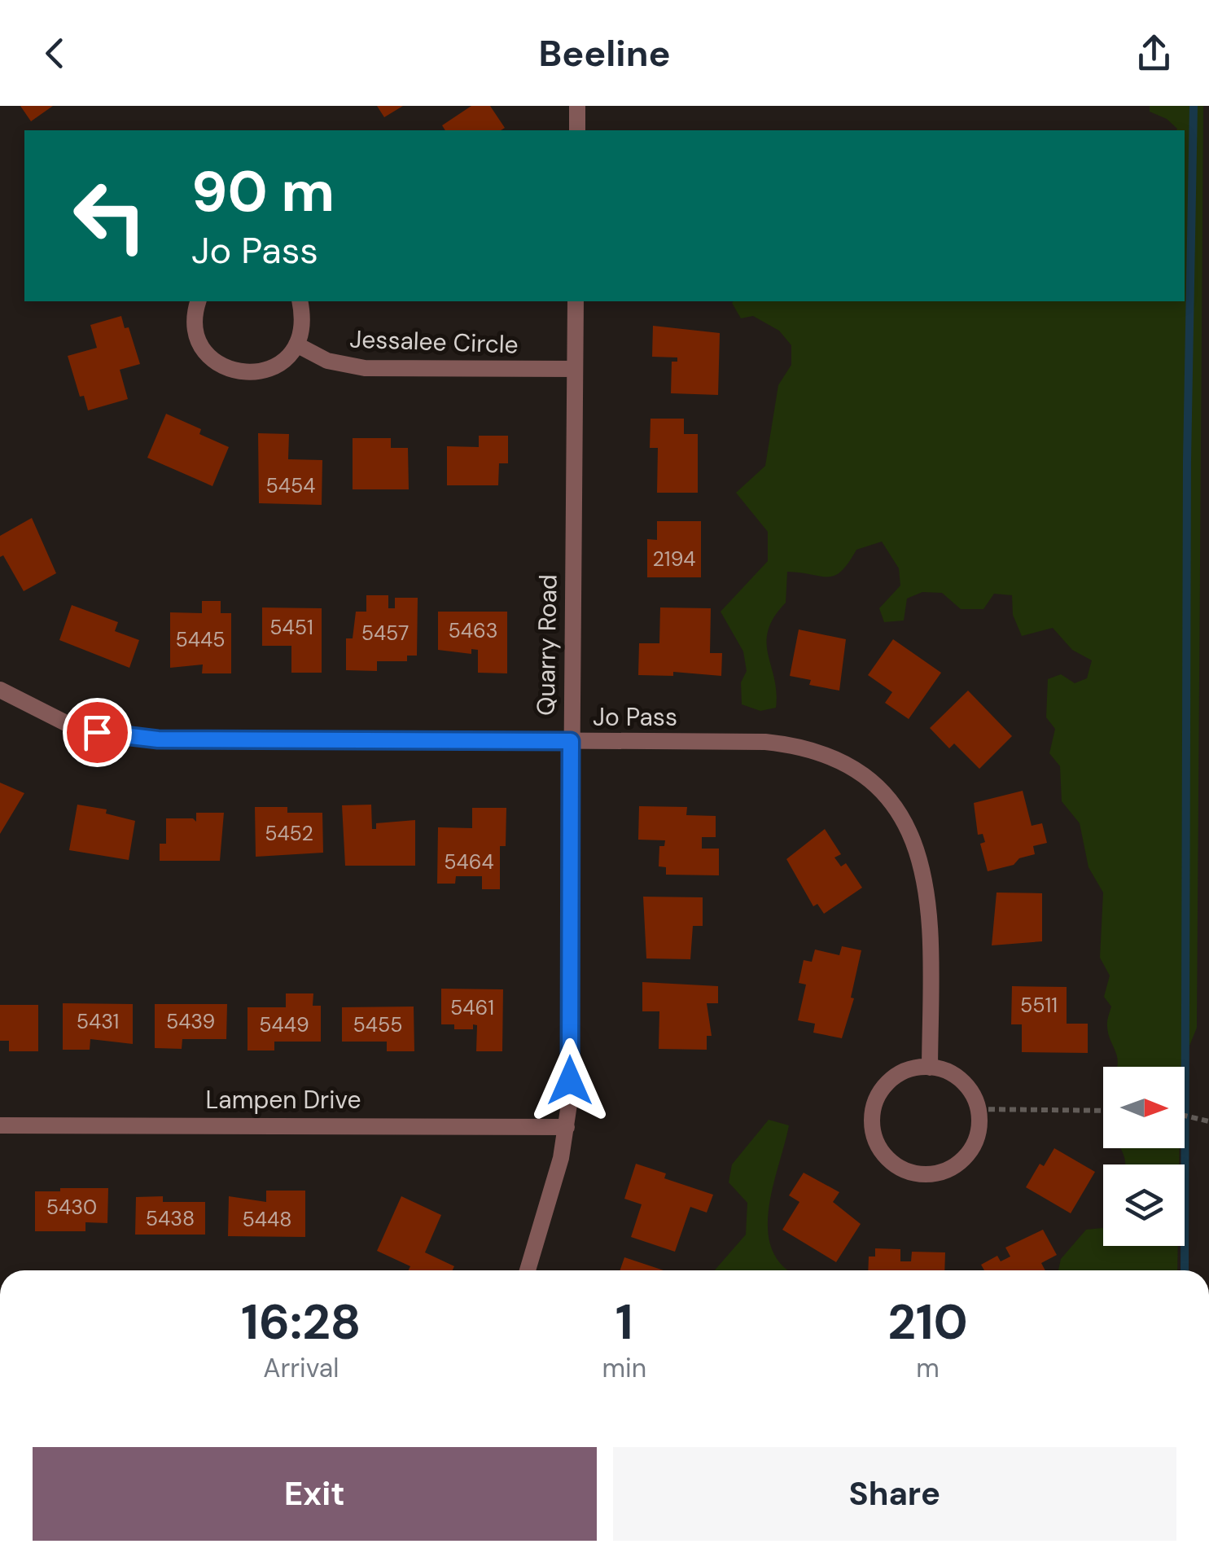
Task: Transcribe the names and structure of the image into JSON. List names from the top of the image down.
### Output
{
  "streets": {
    "street": [
      "Jessalee Circle",
      "Quarry Road",
      "Jo Pass",
      "Lampen Drive"
    ]
  },
  "crossings": [
    ["Jessalee Circle", "Quarry Road"],
    ["Quarry Road", "Jo Pass"],
    ["Quarry Road", "Lampen Drive"]
  ],
  "house_numbers": [
    "5454",
    "2194",
    "5451",
    "5463",
    "5457",
    "5445",
    "5452",
    "5464",
    "5511",
    "5461",
    "5431",
    "5439",
    "5449",
    "5455",
    "5430",
    "5438",
    "5448"
  ],
  "north": "right",
  "page": {
    "header": "Beeline",
    "turn": ["90 m", "Jo Pass"],
    "eta": [
      "16:28",
      "Arrival",
      "1",
      "min",
      "210",
      "m"
    ],
    "buttons": ["Exit", "Share"]
  }
}
